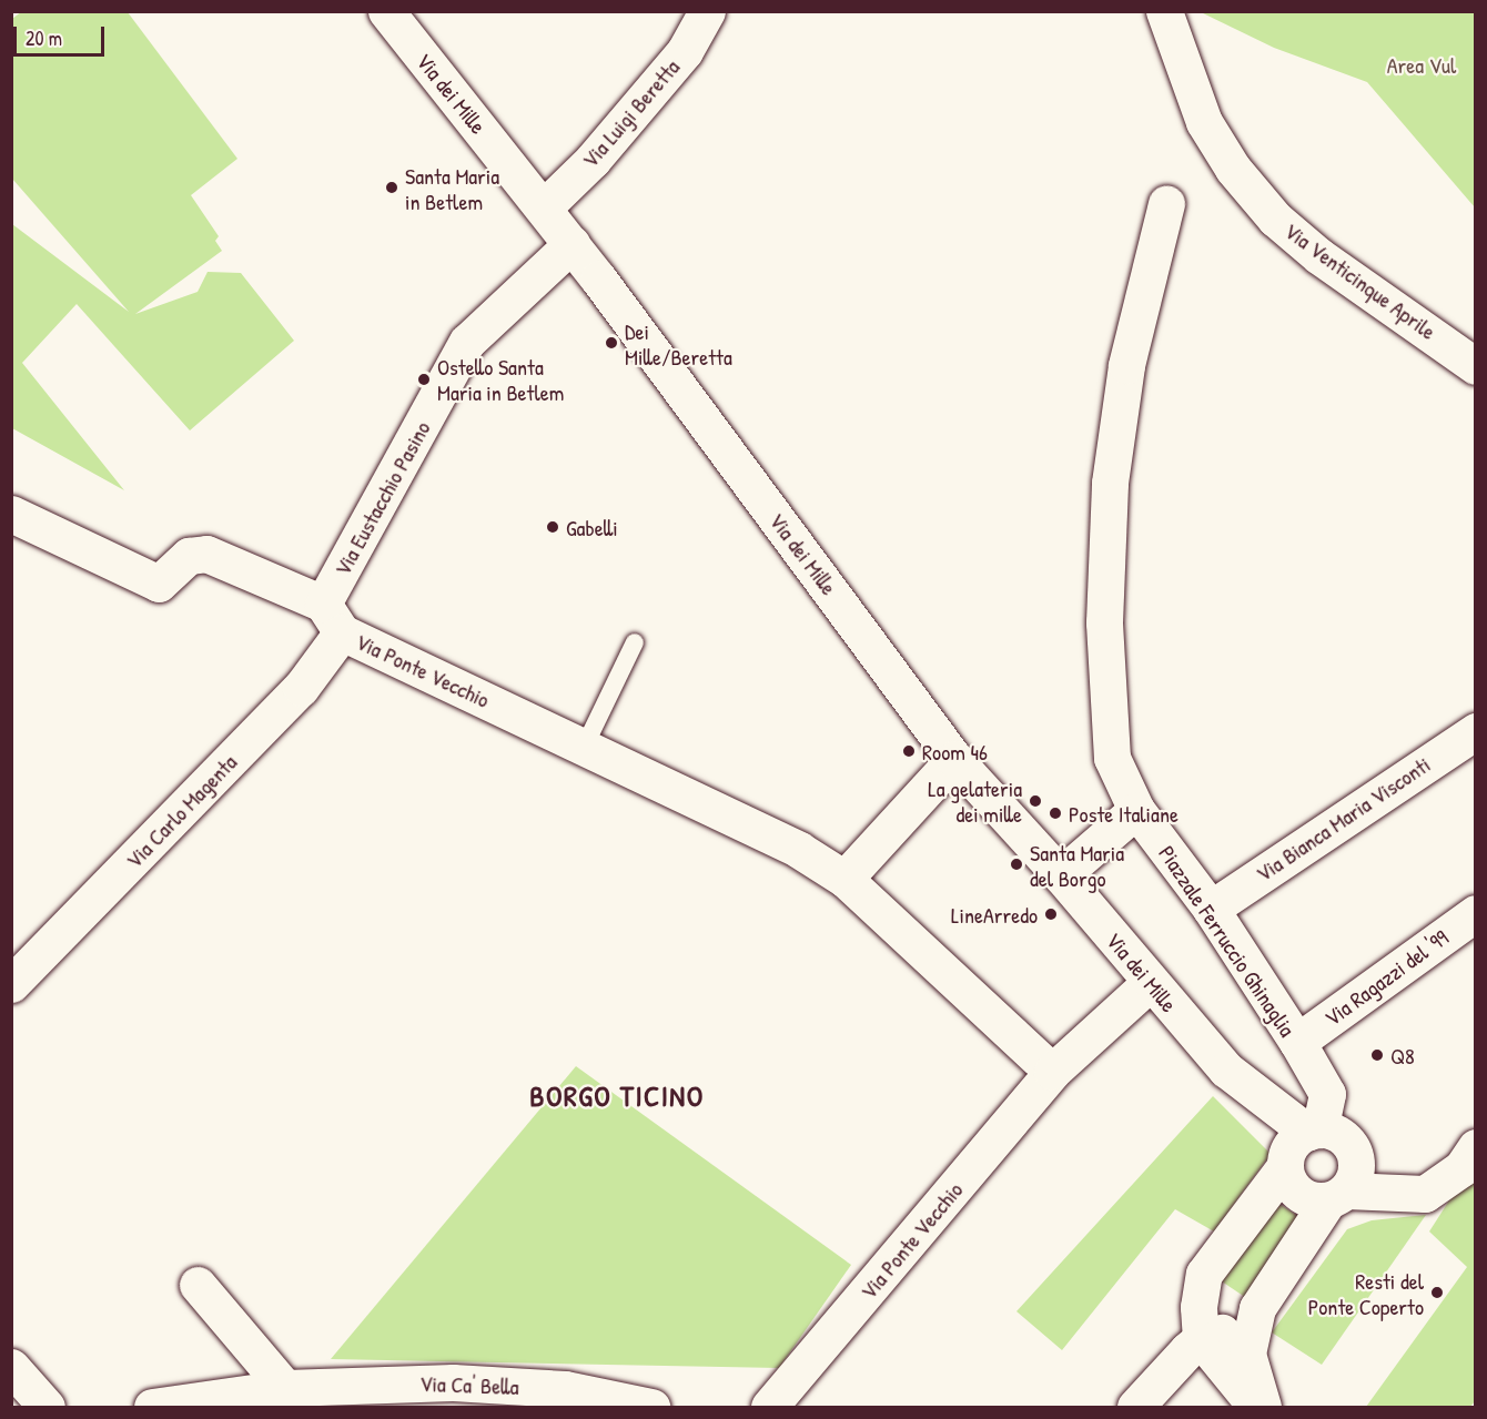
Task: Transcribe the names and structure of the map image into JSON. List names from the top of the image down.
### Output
{
  "streets": {
    "street": [
      "Via dei Mille",
      "Via Luigi Beretta",
      "Via Venticinque Aprile",
      "Via Eustacchio Pasino",
      "Via Ponte Vecchio",
      "Via Carlo Magenta",
      "Via Bianca Maria Visconti",
      "Piazzale Ferruccio Ghinaglia",
      "Via Ragazzi del '99",
      "Via Ca' Bella"
    ]
  },
  "crossings": [
    ["Via dei Mille", "Via Luigi Beretta"],
    ["Via dei Mille", "Via Eustacchio Pasino"],
    ["Via dei Mille", "Via Ponte Vecchio"],
    ["Via dei Mille", "Piazzale Ferruccio Ghinaglia"],
    ["Via Eustacchio Pasino", "Via Ponte Vecchio"],
    ["Via Eustacchio Pasino", "Via Carlo Magenta"],
    ["Via Ponte Vecchio", "Via Carlo Magenta"],
    ["Via Bianca Maria Visconti", "Piazzale Ferruccio Ghinaglia"],
    ["Piazzale Ferruccio Ghinaglia", "Via Ragazzi del '99"]
  ],
  "districts": ["BORGO TICINO"],
  "parks": ["Area Vul"],
  "places": [
    "Santa Maria in Betlem",
    "Dei Mille/Beretta",
    "Ostello Santa Maria in Betlem",
    "Gabelli",
    "Room 46",
    "La gelateria dei mille",
    "Poste Italiane",
    "Santa Maria del Borgo",
    "LineArredo",
    "Q8",
    "Resti del Ponte Coperto"
  ],
  "scale_bar": "20 m"
}
